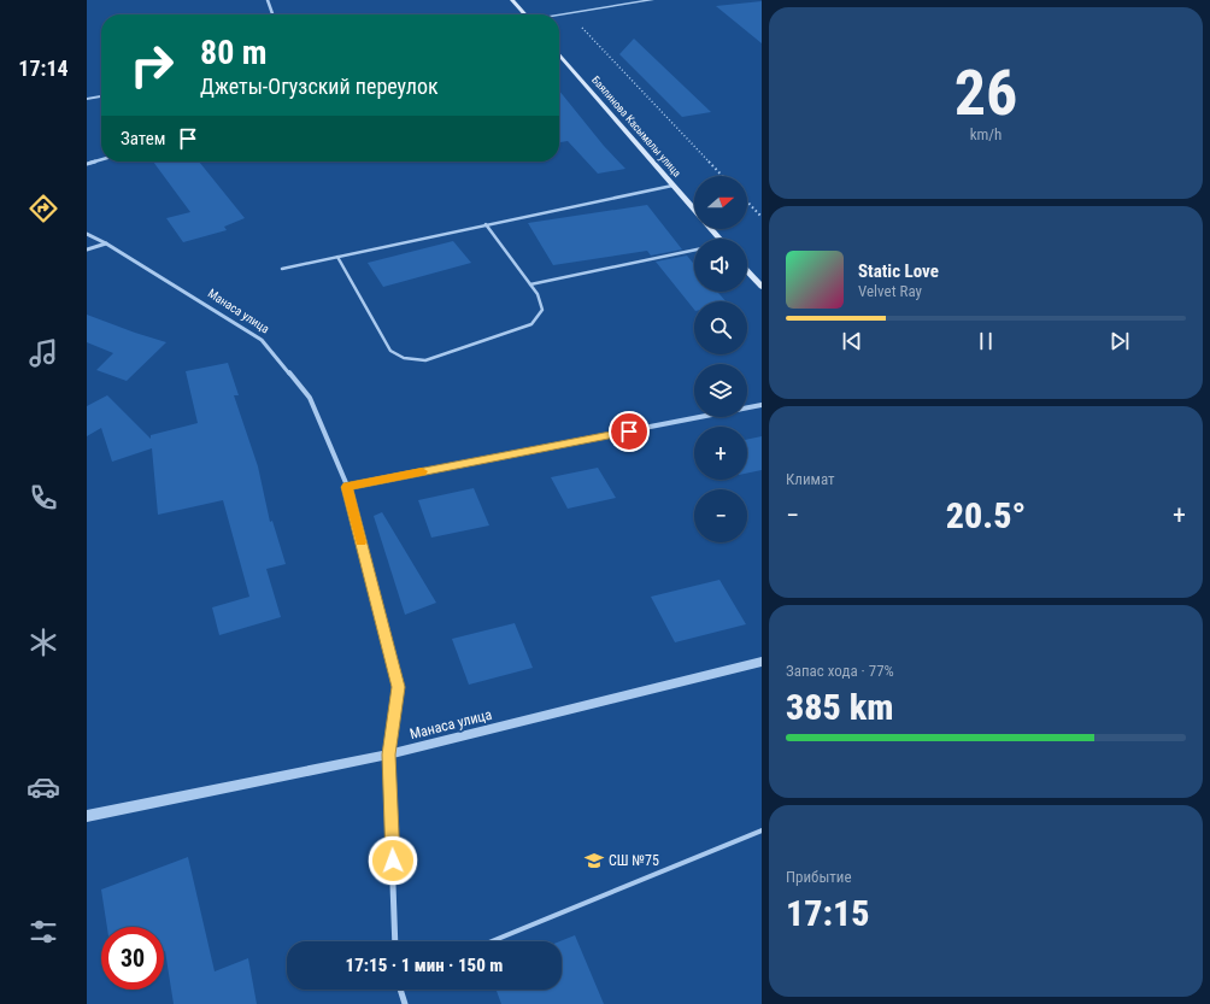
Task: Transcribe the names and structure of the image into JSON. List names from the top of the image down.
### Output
{
  "streets": {
    "main road": ["Баялинова Касымалы улица"],
    "street": ["Манаса улица"]
  },
  "places": {
    "school or university": ["СШ №75"]
  },
  "north": "right",
  "page": {
    "tabs": "17:14",
    "tile": [
      ["26", "km/h"],
      "Климат",
      ["Запас хода · 77%", "385 km"],
      ["Прибытие", "17:15"]
    ],
    "turn": ["80 m", "Джеты-Огузский переулок"],
    "then": "Затем",
    "map_buttons": ["+", "−"],
    "song": ["Static Love", "Velvet Ray"],
    "heat": ["−", "20.5°", "+"],
    "limit": "30",
    "trip": "17:15 · 1 мин · 150 m"
  }
}
